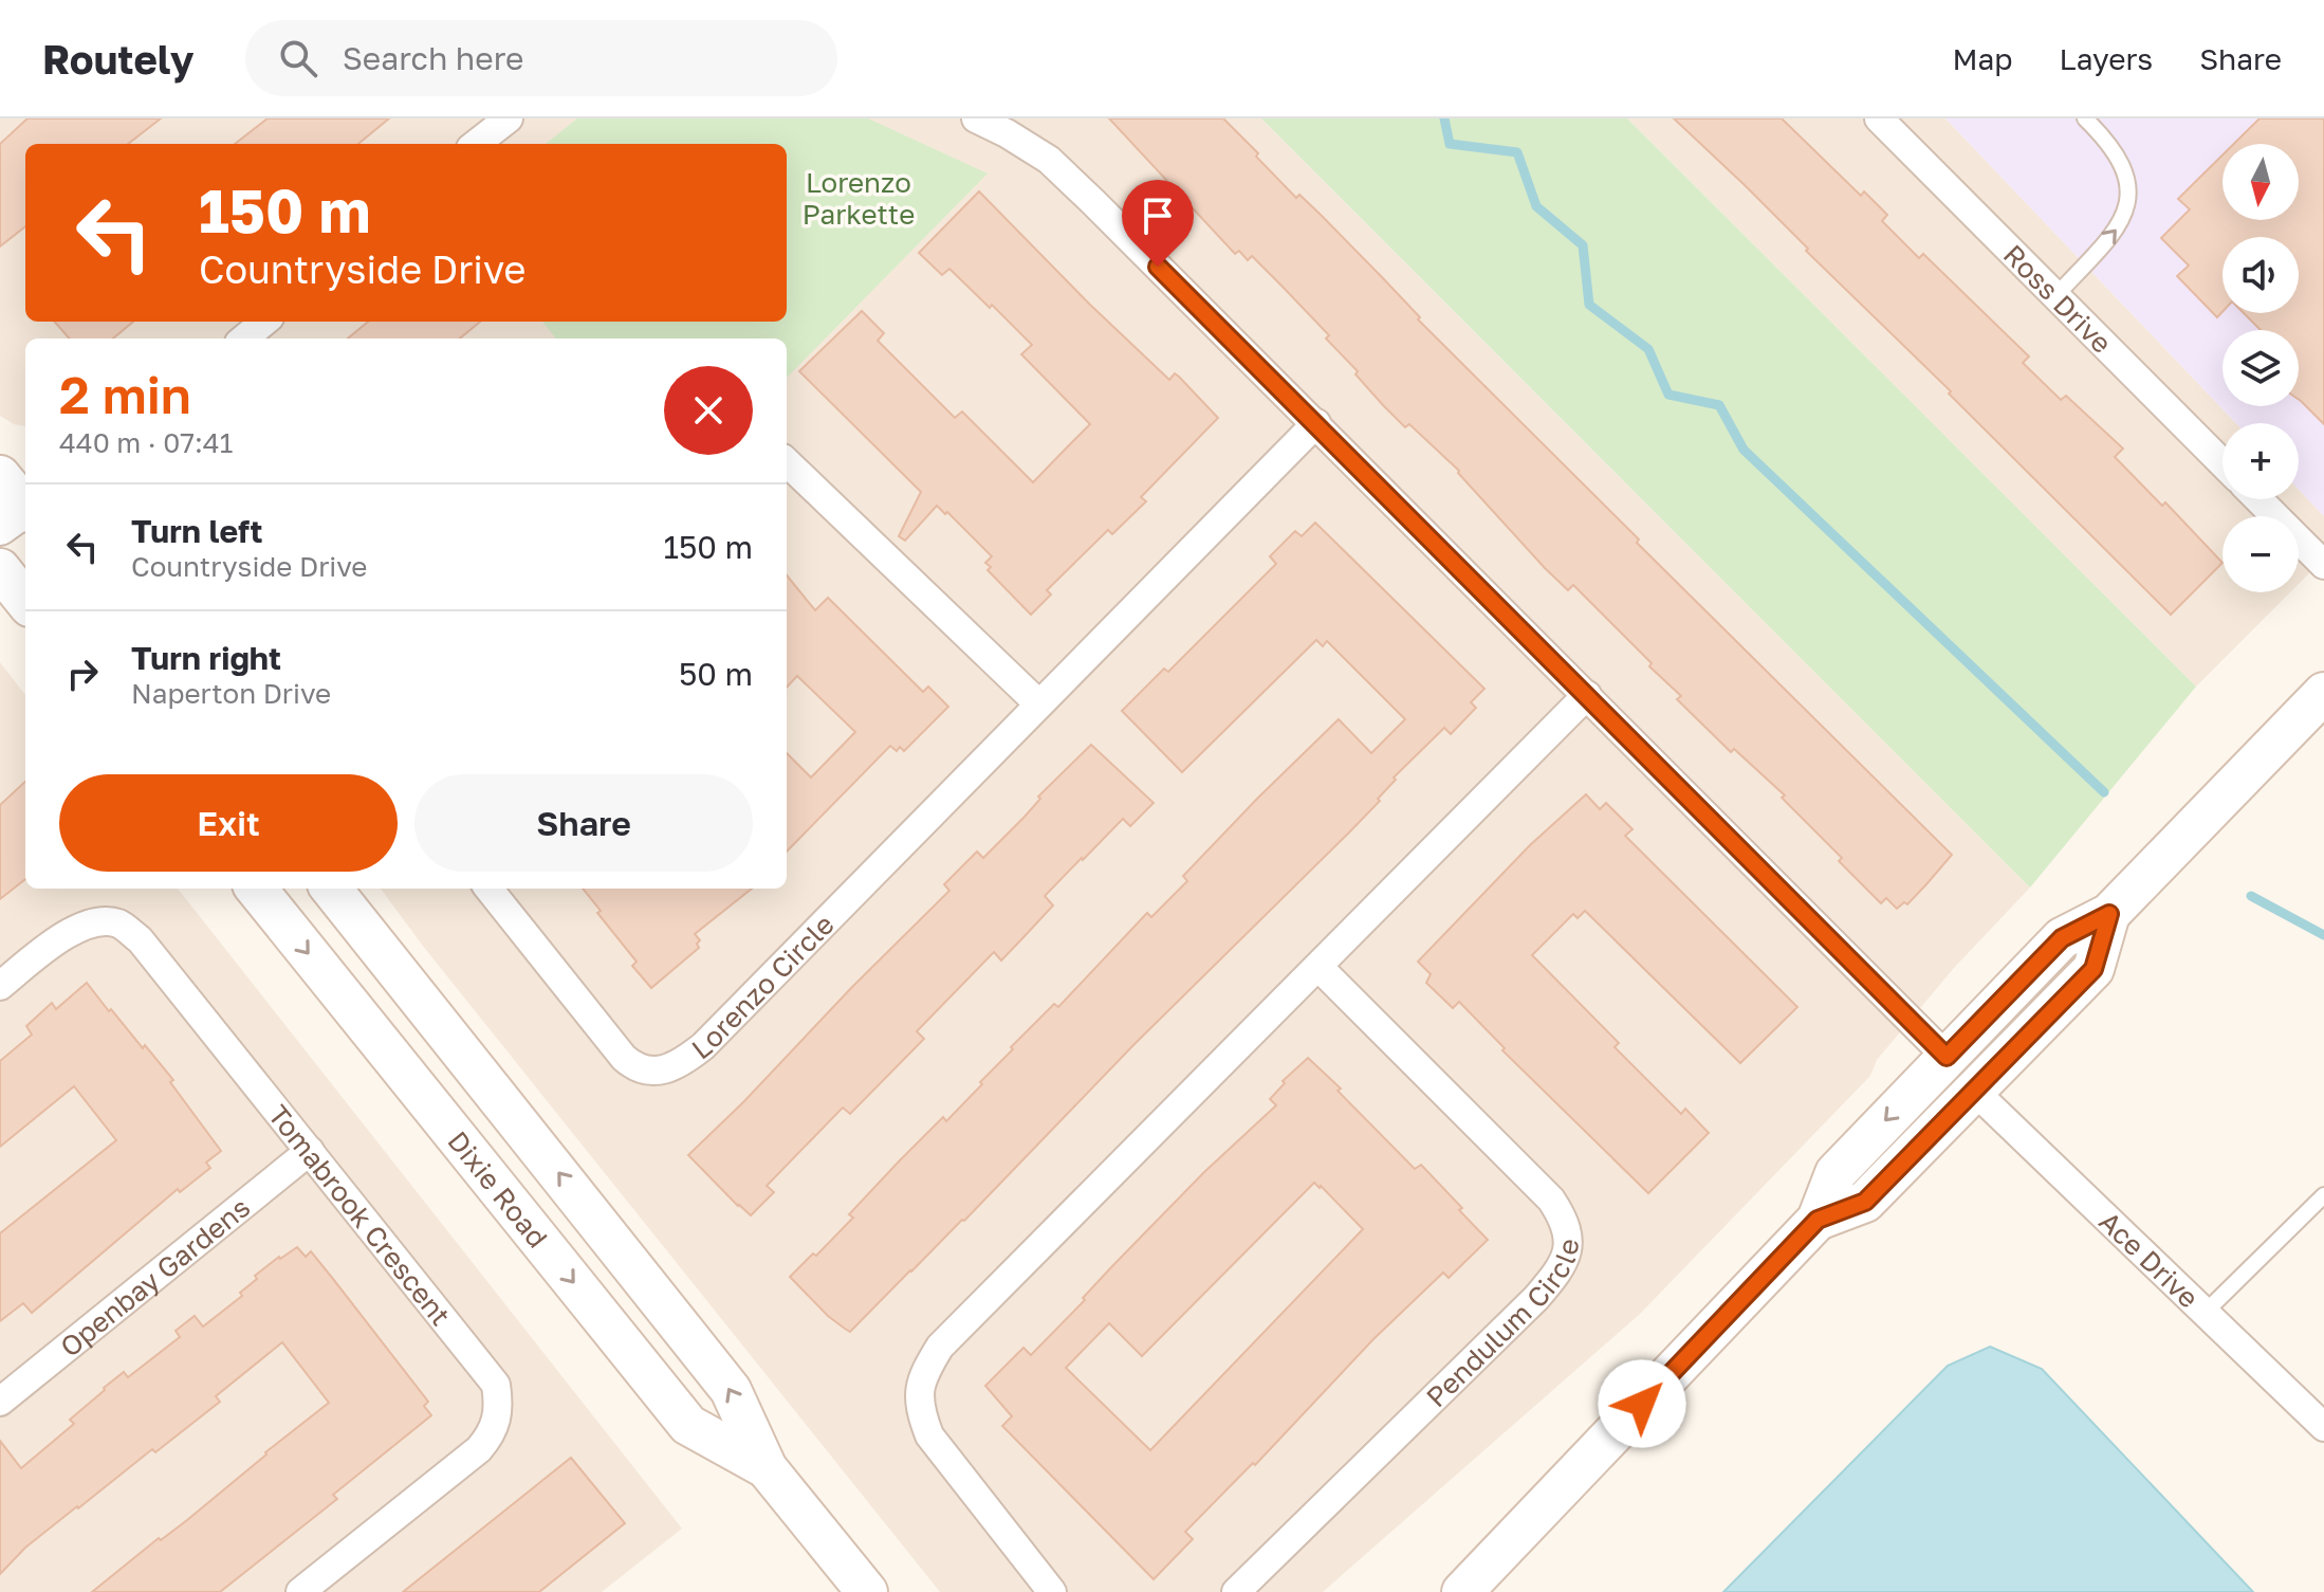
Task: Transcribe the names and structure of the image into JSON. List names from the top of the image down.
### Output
{
  "streets": {
    "main road": ["Dixie Road"],
    "street": [
      "Ross Drive",
      "Lorenzo Circle",
      "Tomabrook Crescent",
      "Ace Drive",
      "Openbay Gardens",
      "Pendulum Circle"
    ]
  },
  "crossings": [
    ["Tomabrook Crescent", "Openbay Gardens"]
  ],
  "parks": ["Lorenzo Parkette"],
  "north": "bottom",
  "page": {
    "header": "Routely",
    "search": "Search here",
    "nav": ["Map", "Layers", "Share"],
    "map_buttons": ["+", "−"],
    "turn": ["150 m", "Countryside Drive"],
    "heading": ["2 min", "440 m · 07:41"],
    "list": [
      {
        "name": "Turn left",
        "note": "Countryside Drive",
        "value": "150 m"
      },
      {
        "name": "Turn right",
        "note": "Naperton Drive",
        "value": "50 m"
      }
    ],
    "buttons": ["Exit", "Share"]
  }
}
